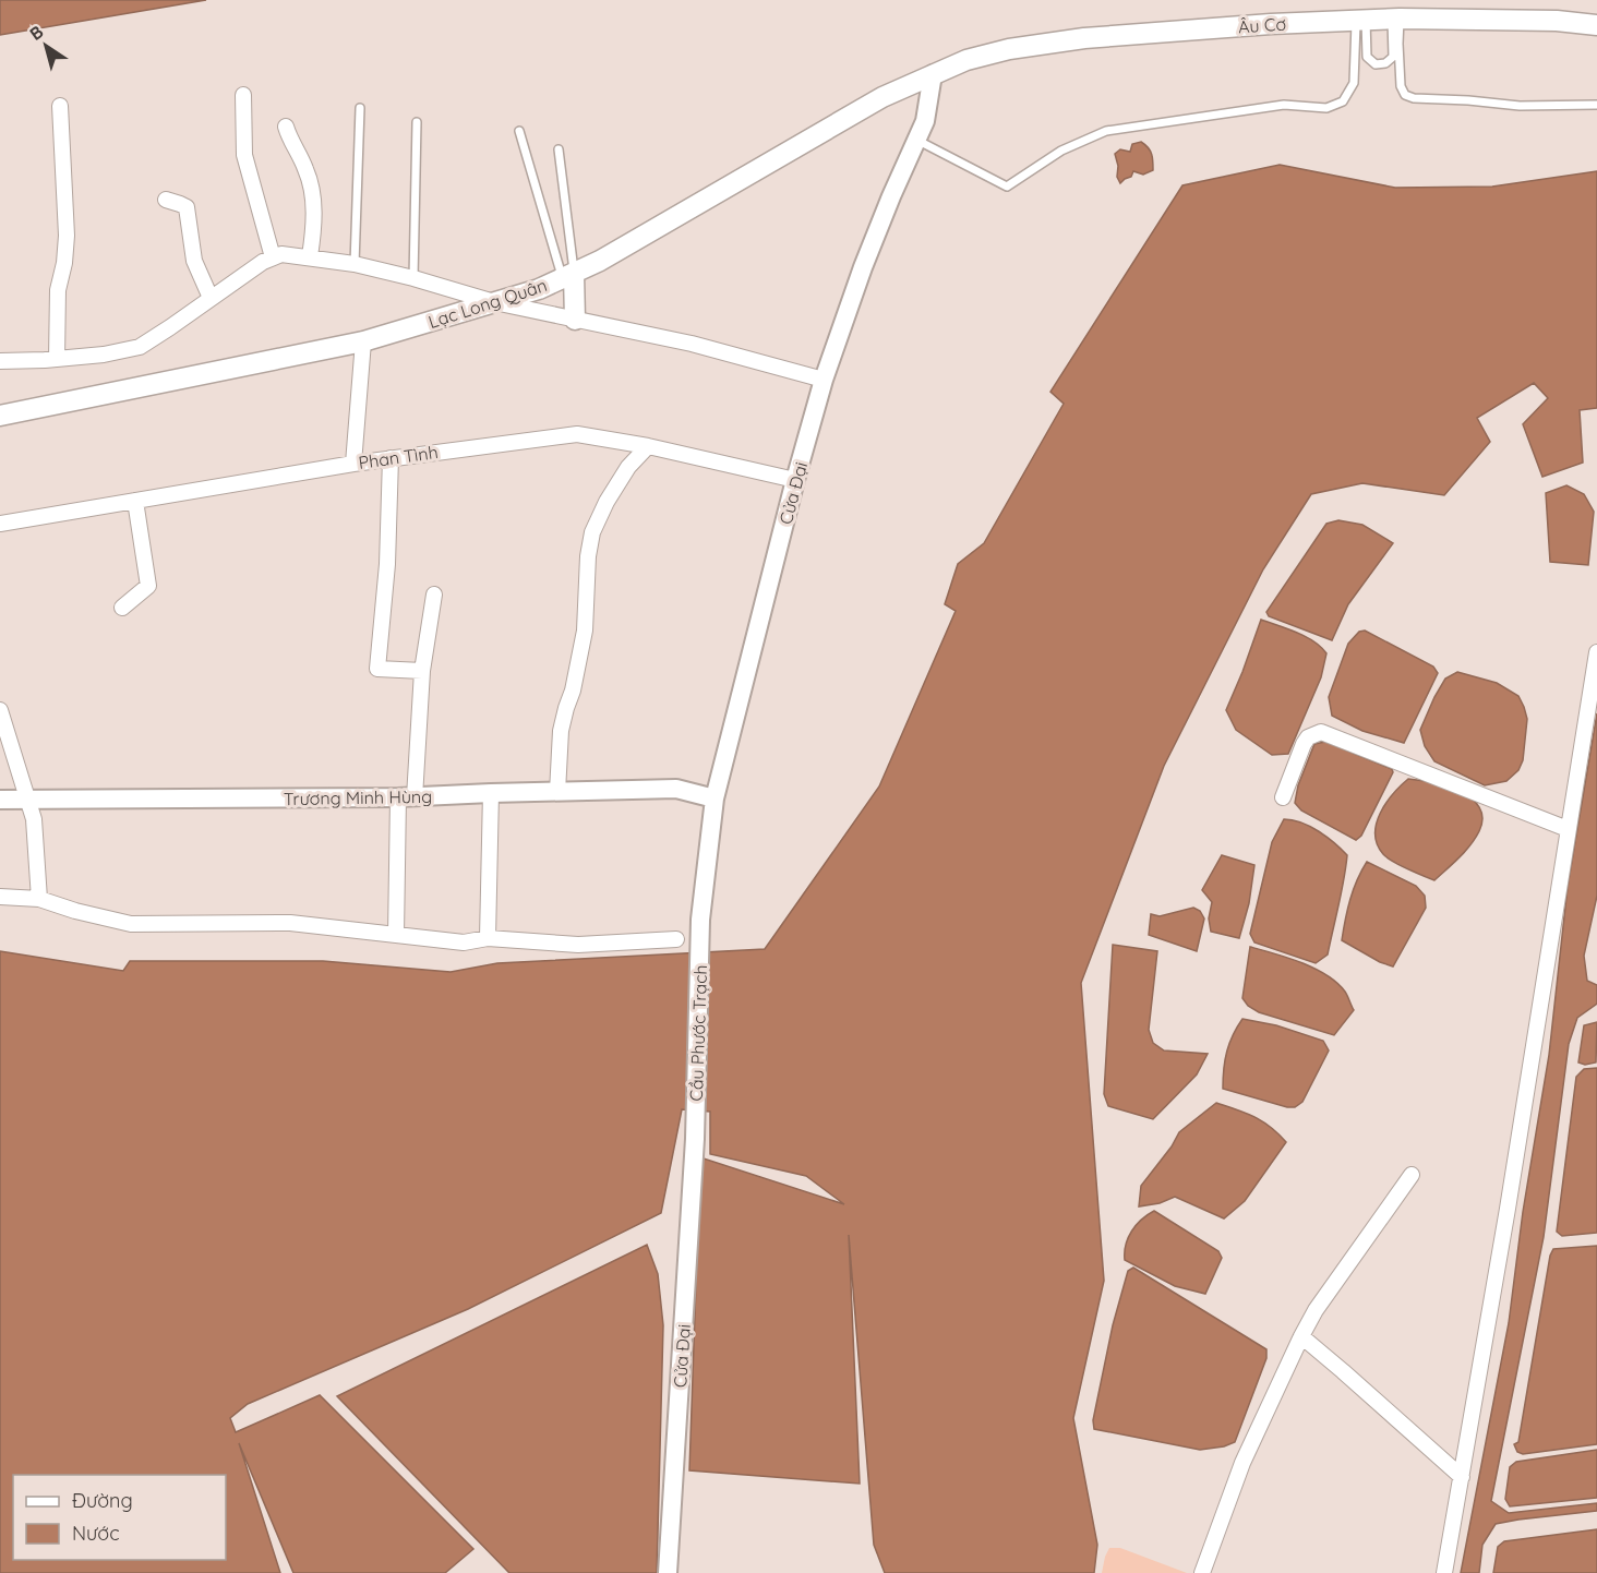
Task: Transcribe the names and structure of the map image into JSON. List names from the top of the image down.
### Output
{
  "streets": {
    "main road": ["Âu Cơ", "Lạc Long Quân"],
    "street": [
      "Phan Tình",
      "Cửa Đại",
      "Trương Minh Hùng",
      "Cầu Phước Trạch"
    ]
  },
  "crossings": [
    ["Âu Cơ", "Lạc Long Quân"],
    ["Âu Cơ", "Cửa Đại"],
    ["Lạc Long Quân", "Cửa Đại"],
    ["Phan Tình", "Cửa Đại"],
    ["Cửa Đại", "Trương Minh Hùng"],
    ["Cửa Đại", "Cầu Phước Trạch"]
  ],
  "legend": ["Đường", "Nước"],
  "north": "top left"
}
